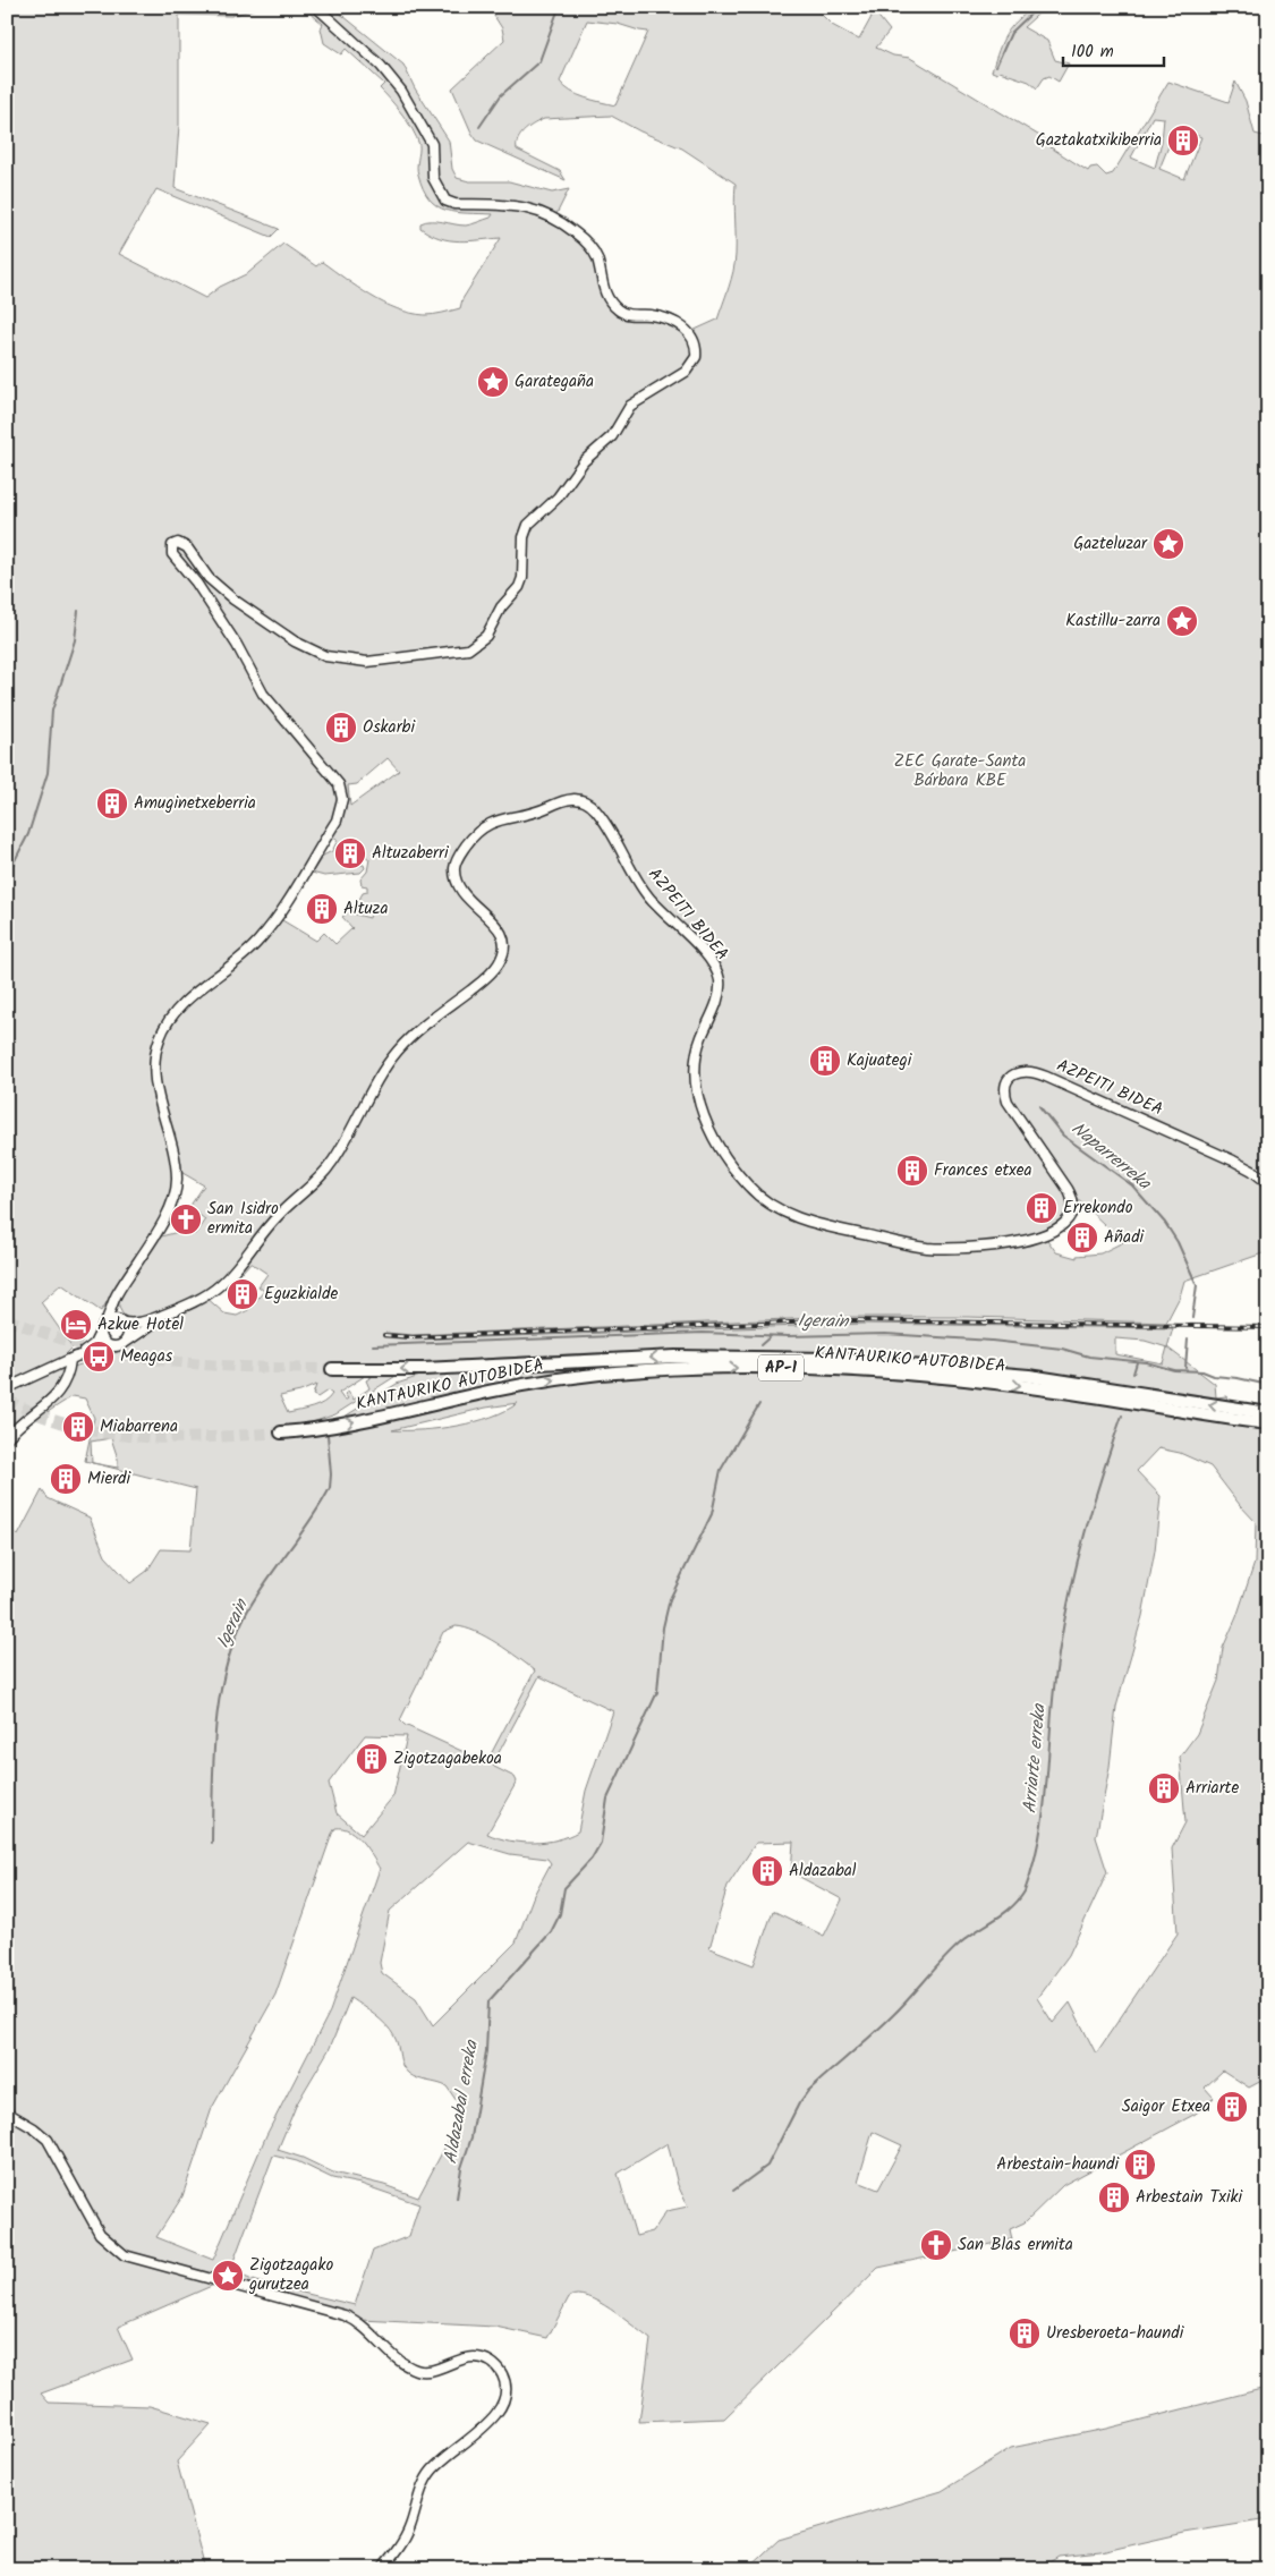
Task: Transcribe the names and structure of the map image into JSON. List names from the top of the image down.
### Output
{
  "streets": {
    "highway": ["KANTAURIKO AUTOBIDEA", "AP-1"],
    "street": ["AZPEITI BIDEA"]
  },
  "water": [
    "Naparrerreka",
    "Igerain",
    "Arriarte erreka",
    "Aldazabal erreka"
  ],
  "parks": ["ZEC Garate-Santa Bárbara KBE"],
  "places": {
    "building": [
      "Gaztakatxikiberria",
      "Oskarbi",
      "Amuginetxeberria",
      "Altuzaberri",
      "Altuza",
      "Kajuategi",
      "Frances etxea",
      "Errekondo",
      "Añadi",
      "Eguzkialde",
      "Miabarrena",
      "Mierdi",
      "Zigotzagabekoa",
      "Arriarte",
      "Aldazabal",
      "Saigor Etxea",
      "Arbestain-haundi",
      "Arbestain Txiki",
      "Uresberoeta-haundi"
    ],
    "place": [
      "Garategaña",
      "Gazteluzar",
      "Kastillu-zarra",
      "Zigotzagako gurutzea"
    ],
    "church": ["San Isidro ermita", "San Blas ermita"],
    "hotel": ["Azkue Hotel"],
    "bus stop": ["Meagas"]
  },
  "scale_bar": "100 m"
}
